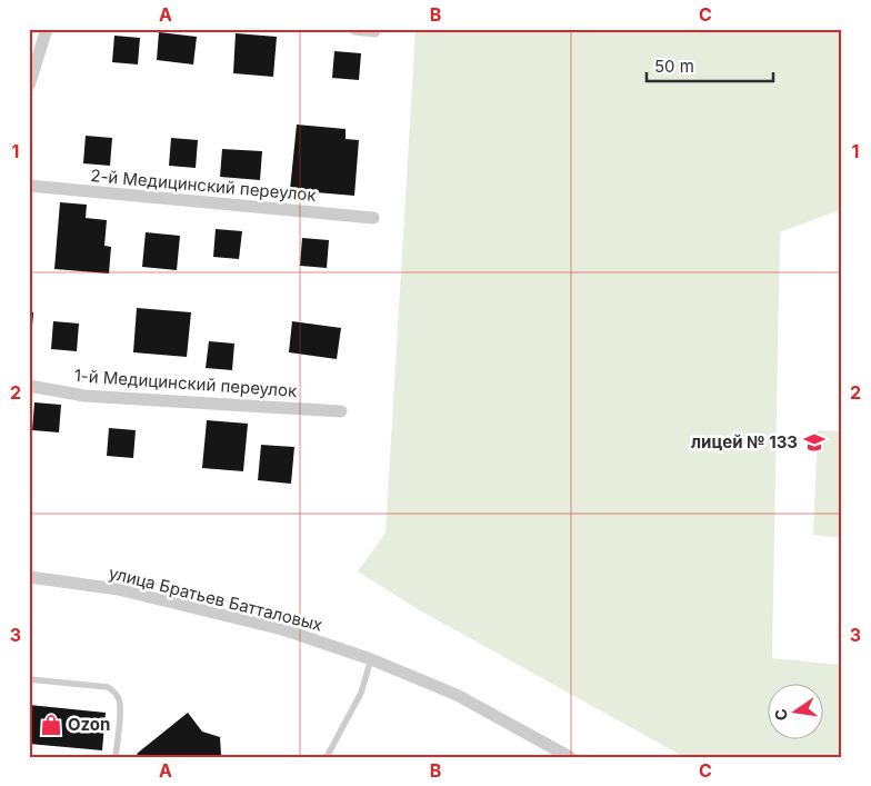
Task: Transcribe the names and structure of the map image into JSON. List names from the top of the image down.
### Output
{
  "streets": {
    "street": ["2-й Медицинский переулок", "1-й Медицинский переулок", "улица Братьев Батталовых"]
  },
  "places": {
    "school or university": ["лицей № 133"],
    "shop": ["Ozon"]
  },
  "scale_bar": "50 m",
  "north": "left",
  "grid": {
    "columns": ["A", "B", "C"],
    "rows": ["1", "2", "3"]
  }
}
